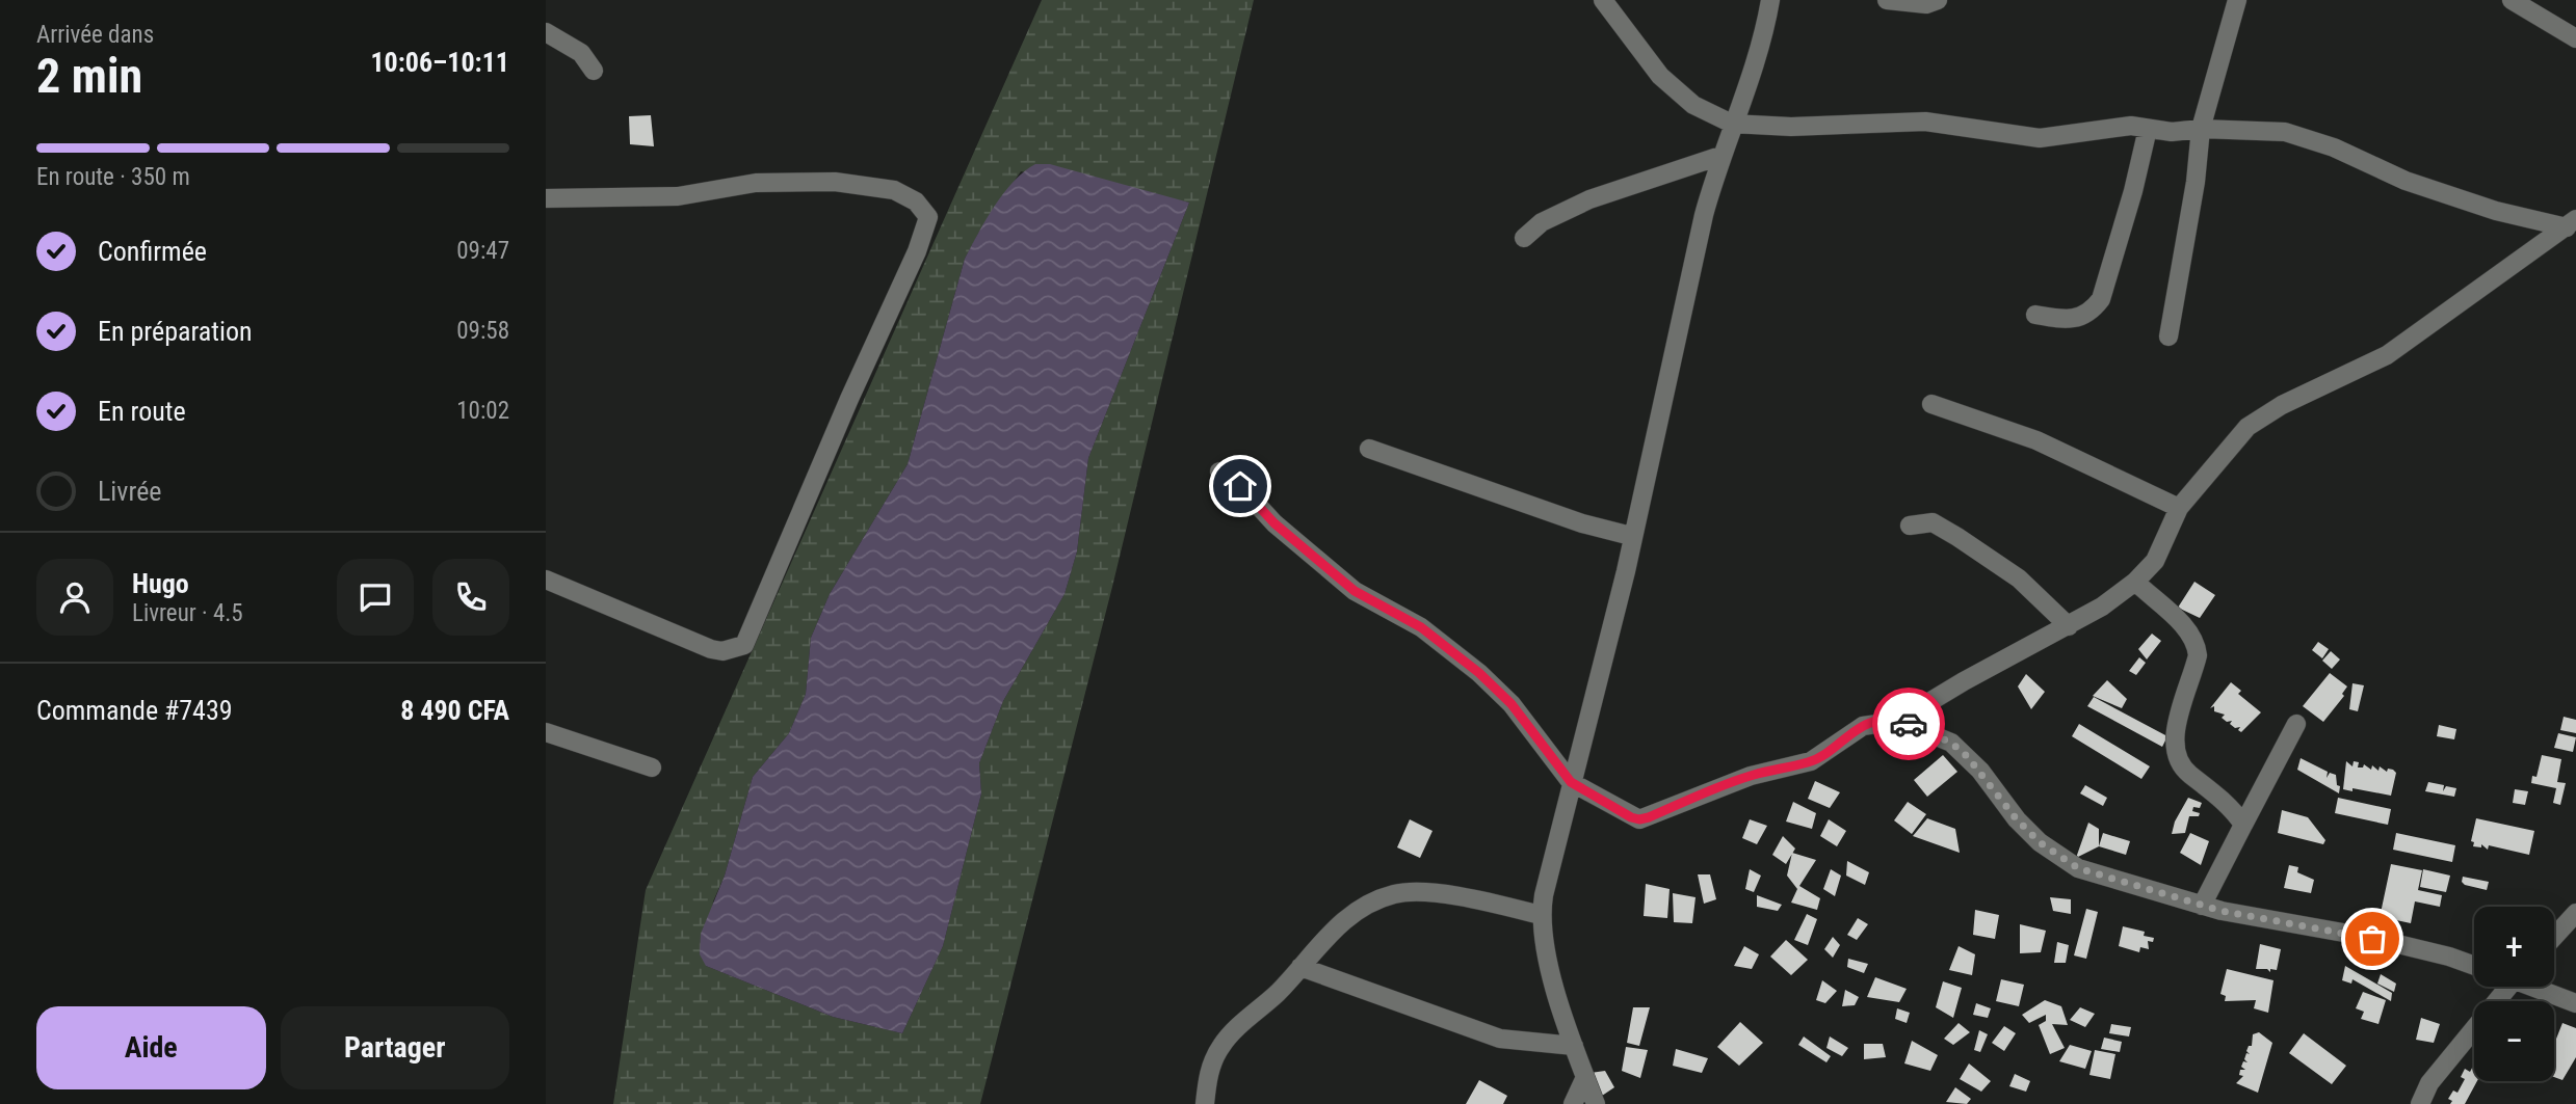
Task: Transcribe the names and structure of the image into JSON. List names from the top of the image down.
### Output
{
  "page": {
    "heading": ["2 min", "Arrivée dans", "10:06–10:11"],
    "panel": [
      "Hugo",
      "Livreur · 4.5",
      "Commande #7439",
      "8 490 CFA"
    ],
    "bar": "En route · 350 m",
    "list": [
      ["Confirmée", "09:47"],
      ["En préparation", "09:58"],
      ["En route", "10:02"],
      "Livrée"
    ],
    "map_buttons": ["+", "−"],
    "buttons": ["Aide", "Partager"]
  }
}
